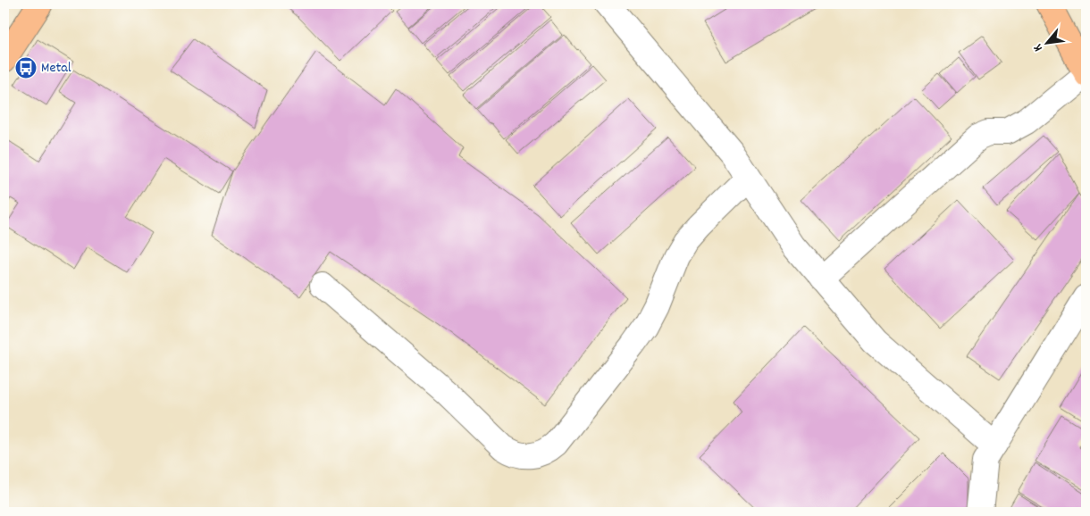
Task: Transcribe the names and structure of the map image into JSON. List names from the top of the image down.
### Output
{
  "places": {
    "bus stop": ["Metal"]
  },
  "north": "bottom left"
}
